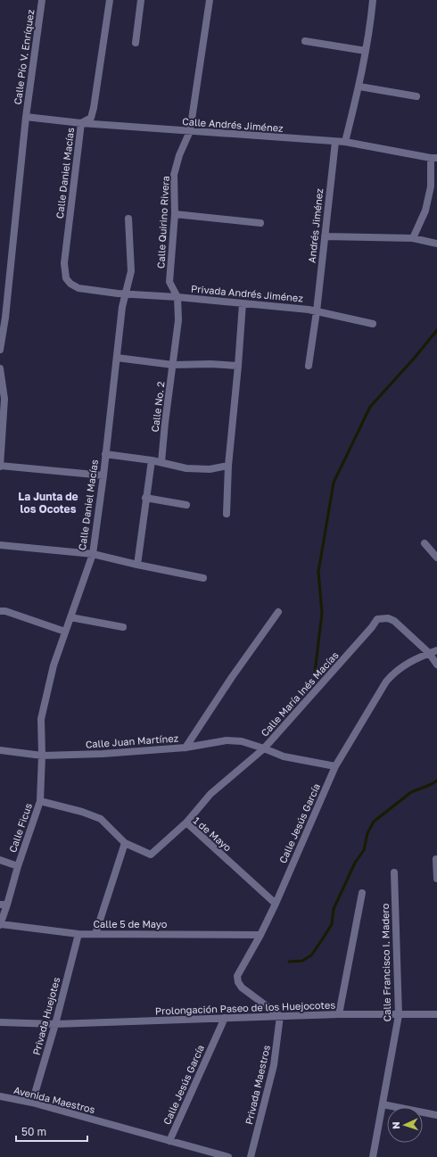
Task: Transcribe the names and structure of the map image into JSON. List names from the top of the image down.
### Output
{
  "streets": {
    "street": [
      "Calle Pío V. Enríquez",
      "Calle Andrés Jiménez",
      "Calle Daniel Macías",
      "Calle Quirino Rivera",
      "Andrés Jiménez",
      "Privada Andrés Jiménez",
      "Calle No. 2",
      "Calle María Inés Macías",
      "Calle Juan Martínez",
      "Calle Jesús García",
      "Calle Ficus",
      "1 de Mayo",
      "Calle 5 de Mayo",
      "Calle Francisco I. Madero",
      "Prolongación Paseo de los Huejocotes",
      "Privada Huejotes",
      "Privada Maestros",
      "Avenida Maestros"
    ]
  },
  "crossings": [
    ["Calle Pío V. Enríquez", "Calle Andrés Jiménez"],
    ["Calle Andrés Jiménez", "Calle Daniel Macías"],
    ["Calle Andrés Jiménez", "Calle Quirino Rivera"],
    ["Calle Andrés Jiménez", "Andrés Jiménez"],
    ["Calle Daniel Macías", "Privada Andrés Jiménez"],
    ["Calle Daniel Macías", "Calle Juan Martínez"],
    ["Calle Daniel Macías", "Calle Ficus"],
    ["Calle Quirino Rivera", "Privada Andrés Jiménez"],
    ["Calle Quirino Rivera", "Calle No. 2"],
    ["Andrés Jiménez", "Privada Andrés Jiménez"],
    ["Privada Andrés Jiménez", "Calle No. 2"],
    ["Calle María Inés Macías", "Calle Juan Martínez"],
    ["Calle María Inés Macías", "Calle Jesús García"],
    ["Calle María Inés Macías", "1 de Mayo"],
    ["Calle Juan Martínez", "Calle Jesús García"],
    ["Calle Juan Martínez", "Calle Ficus"],
    ["Calle Jesús García", "1 de Mayo"],
    ["Calle Jesús García", "Calle 5 de Mayo"],
    ["Calle Jesús García", "Prolongación Paseo de los Huejocotes"],
    ["Calle Jesús García", "Privada Maestros"],
    ["Calle Jesús García", "Avenida Maestros"],
    ["Calle Ficus", "1 de Mayo"],
    ["Calle Ficus", "Calle 5 de Mayo"],
    ["Calle 5 de Mayo", "Privada Huejotes"],
    ["Calle Francisco I. Madero", "Prolongación Paseo de los Huejocotes"],
    ["Prolongación Paseo de los Huejocotes", "Privada Huejotes"],
    ["Prolongación Paseo de los Huejocotes", "Privada Maestros"],
    ["Privada Huejotes", "Avenida Maestros"]
  ],
  "districts": ["La Junta de los Ocotes"],
  "scale_bar": "50 m",
  "north": "left"
}
